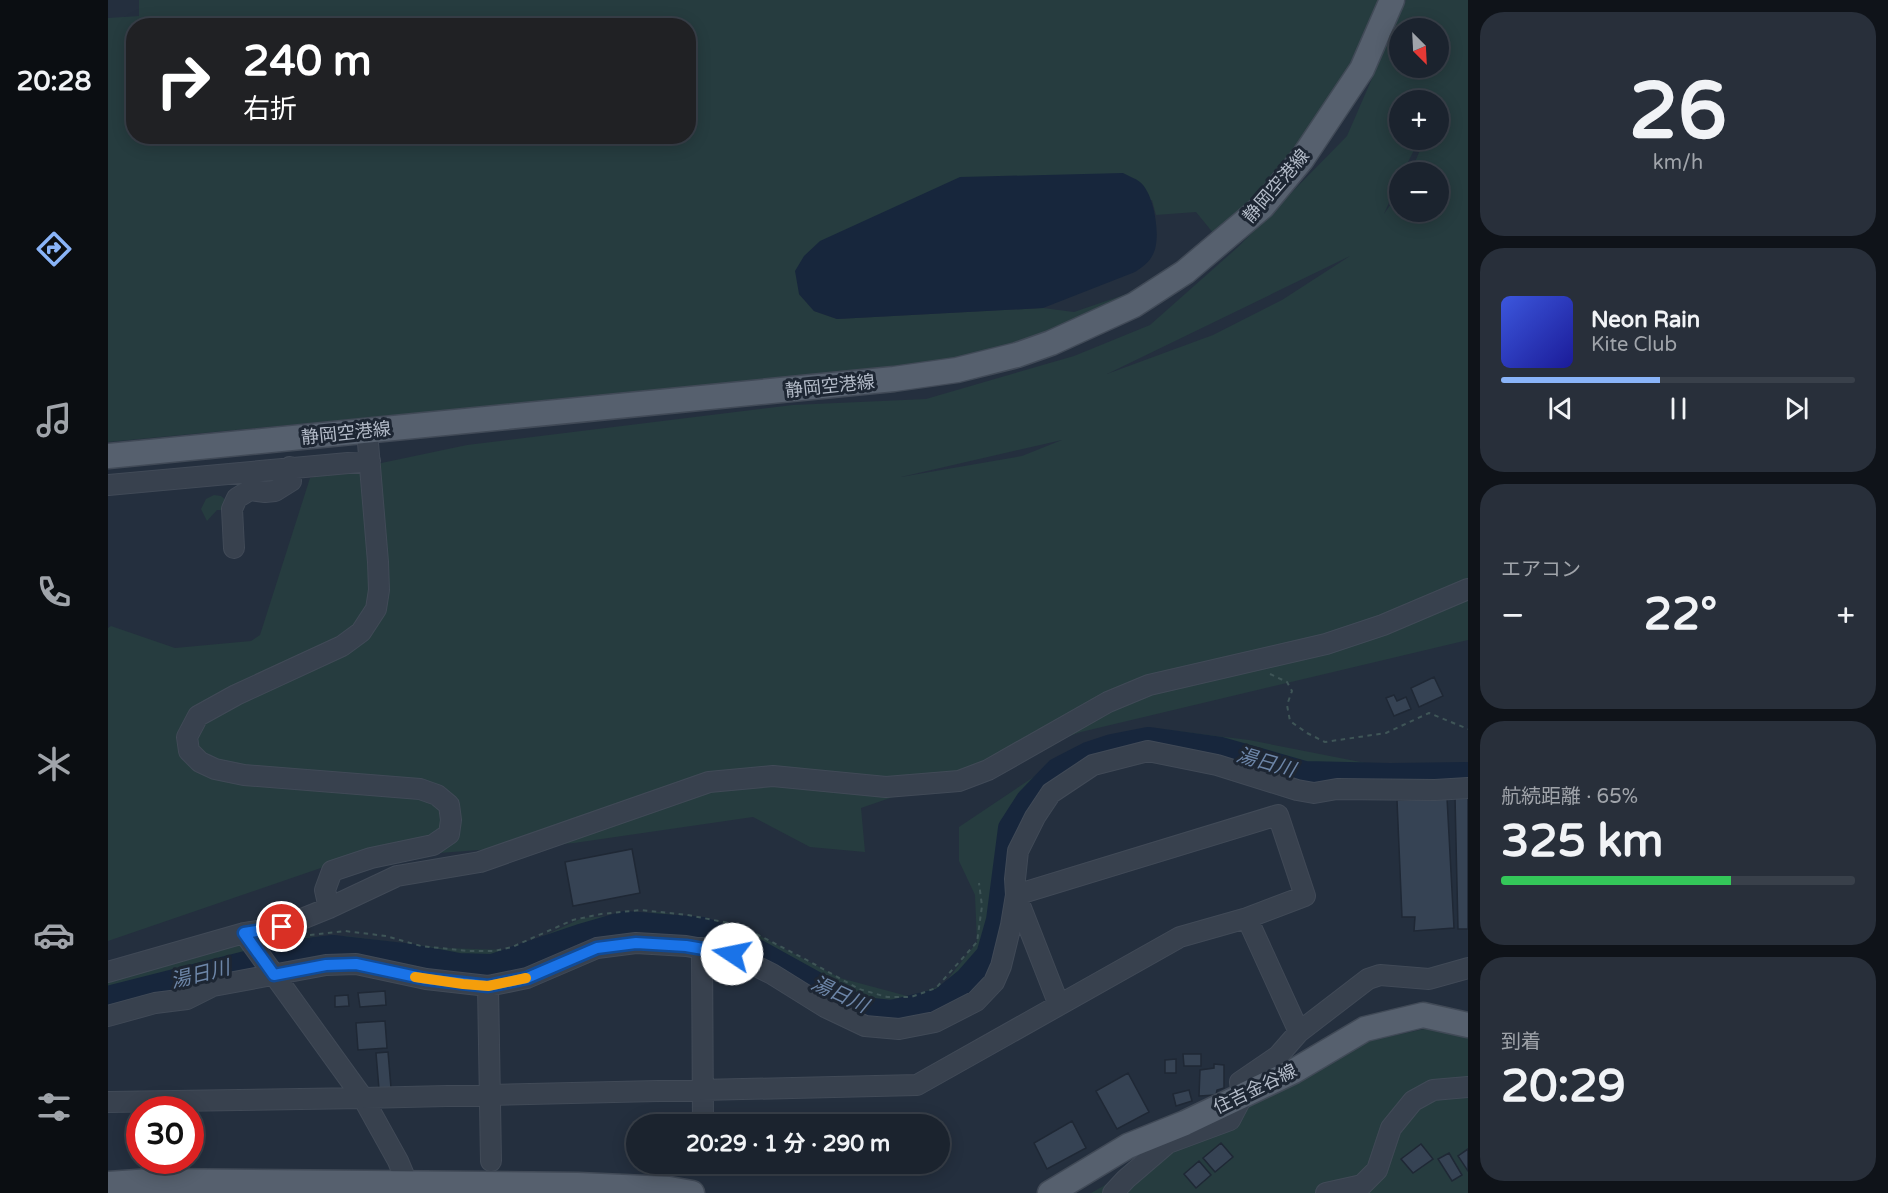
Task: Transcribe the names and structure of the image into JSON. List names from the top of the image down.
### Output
{
  "streets": {
    "main road": ["静岡空港線", "住吉金谷線"]
  },
  "water": ["湯日川"],
  "north": "bottom right",
  "page": {
    "tabs": "20:28",
    "tile": [
      ["26", "km/h"],
      "エアコン",
      ["航続距離 · 65%", "325 km"],
      ["到着", "20:29"]
    ],
    "map_buttons": ["+", "−"],
    "turn": ["240 m", "右折"],
    "song": ["Neon Rain", "Kite Club"],
    "heat": ["−", "22°", "+"],
    "limit": "30",
    "trip": "20:29 · 1 分 · 290 m"
  }
}
